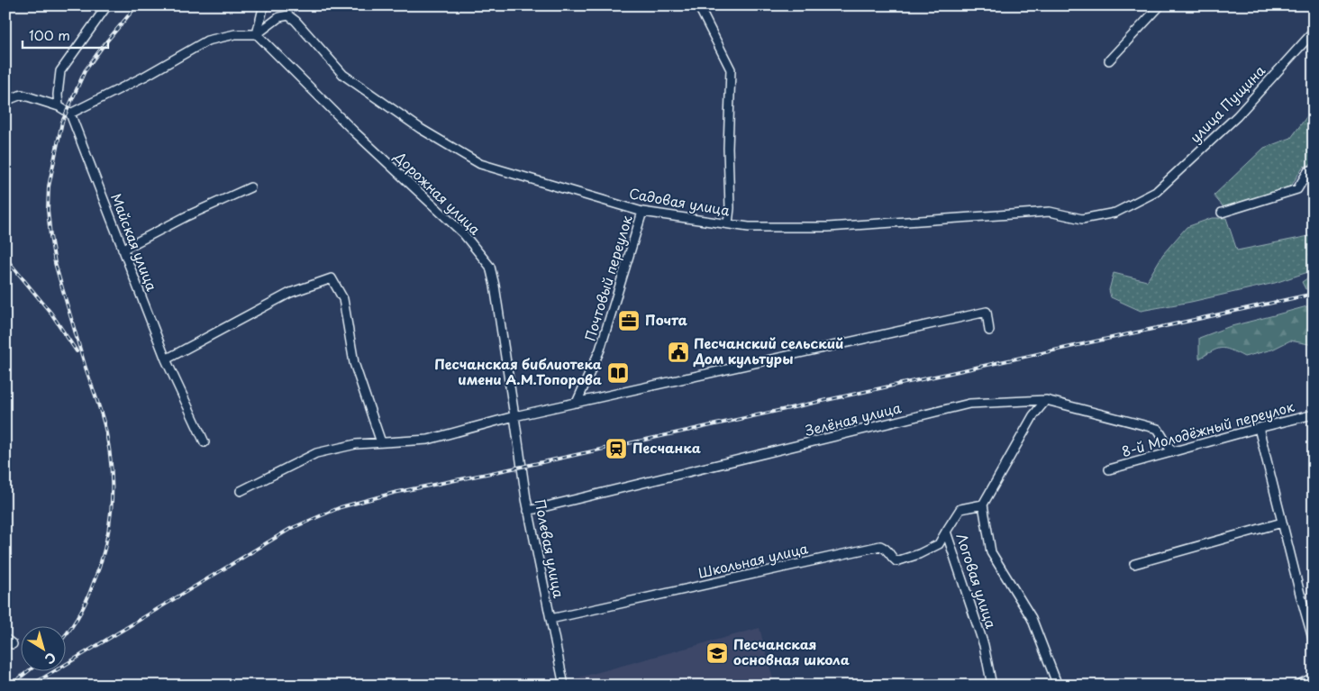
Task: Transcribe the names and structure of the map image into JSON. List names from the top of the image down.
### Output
{
  "streets": {
    "street": [
      "улица Пущина",
      "Дорожная улица",
      "Садовая улица",
      "Майская улица",
      "Почтовый переулок",
      "Зелёная улица",
      "8-й Молодёжный переулок",
      "Полевая улица",
      "Школьная улица",
      "Логовая улица"
    ]
  },
  "crossings": [
    ["улица Пущина", "Садовая улица"],
    ["Дорожная улица", "Садовая улица"],
    ["Дорожная улица", "Полевая улица"],
    ["Садовая улица", "Почтовый переулок"],
    ["Зелёная улица", "8-й Молодёжный переулок"],
    ["Зелёная улица", "Полевая улица"],
    ["Полевая улица", "Школьная улица"],
    ["Школьная улица", "Логовая улица"]
  ],
  "places": {
    "office": ["Почта"],
    "public building": ["Песчанский сельский Дом культуры"],
    "library": ["Песчанская библиотека имени А.М.Топорова"],
    "station": ["Песчанка"],
    "school or university": ["Песчанская основная школа"]
  },
  "scale_bar": "100 m",
  "north": "bottom right"
}
